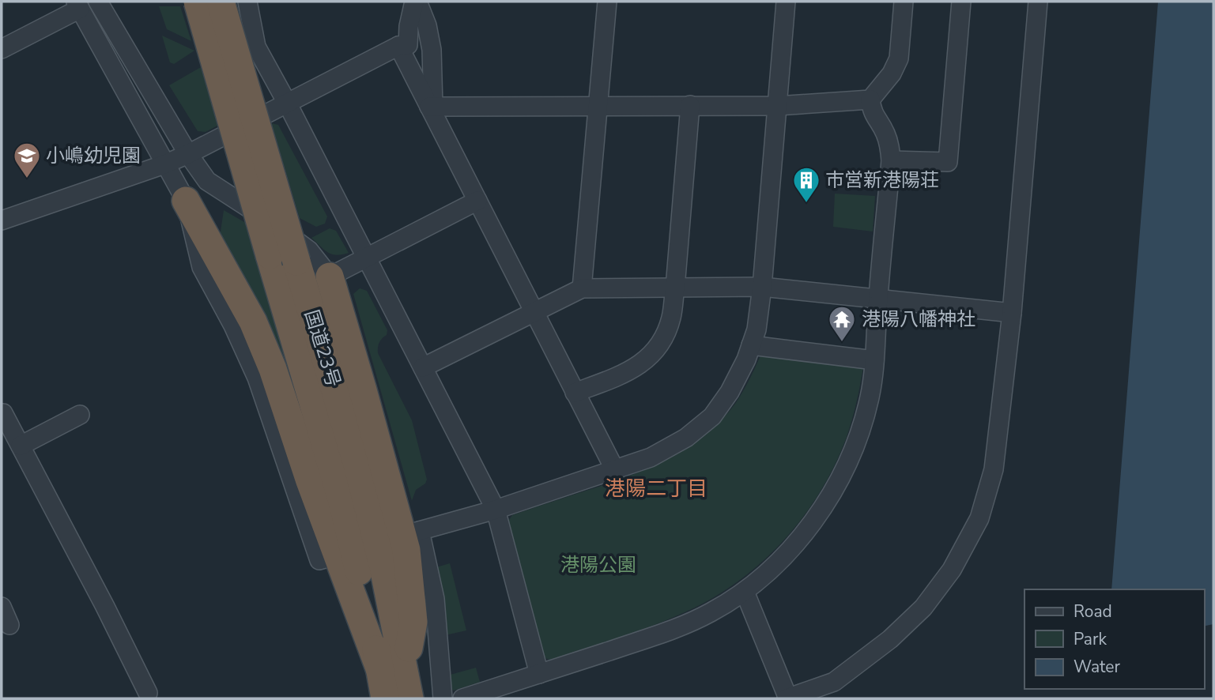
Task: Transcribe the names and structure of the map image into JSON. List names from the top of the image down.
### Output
{
  "streets": {
    "highway": ["国道23号"]
  },
  "districts": ["港陽二丁目"],
  "parks": ["港陽公園"],
  "places": {
    "school or university": ["小嶋幼児園"],
    "building": ["市営新港陽荘"],
    "temple": ["港陽八幡神社"]
  },
  "legend": ["Road", "Park", "Water"]
}
